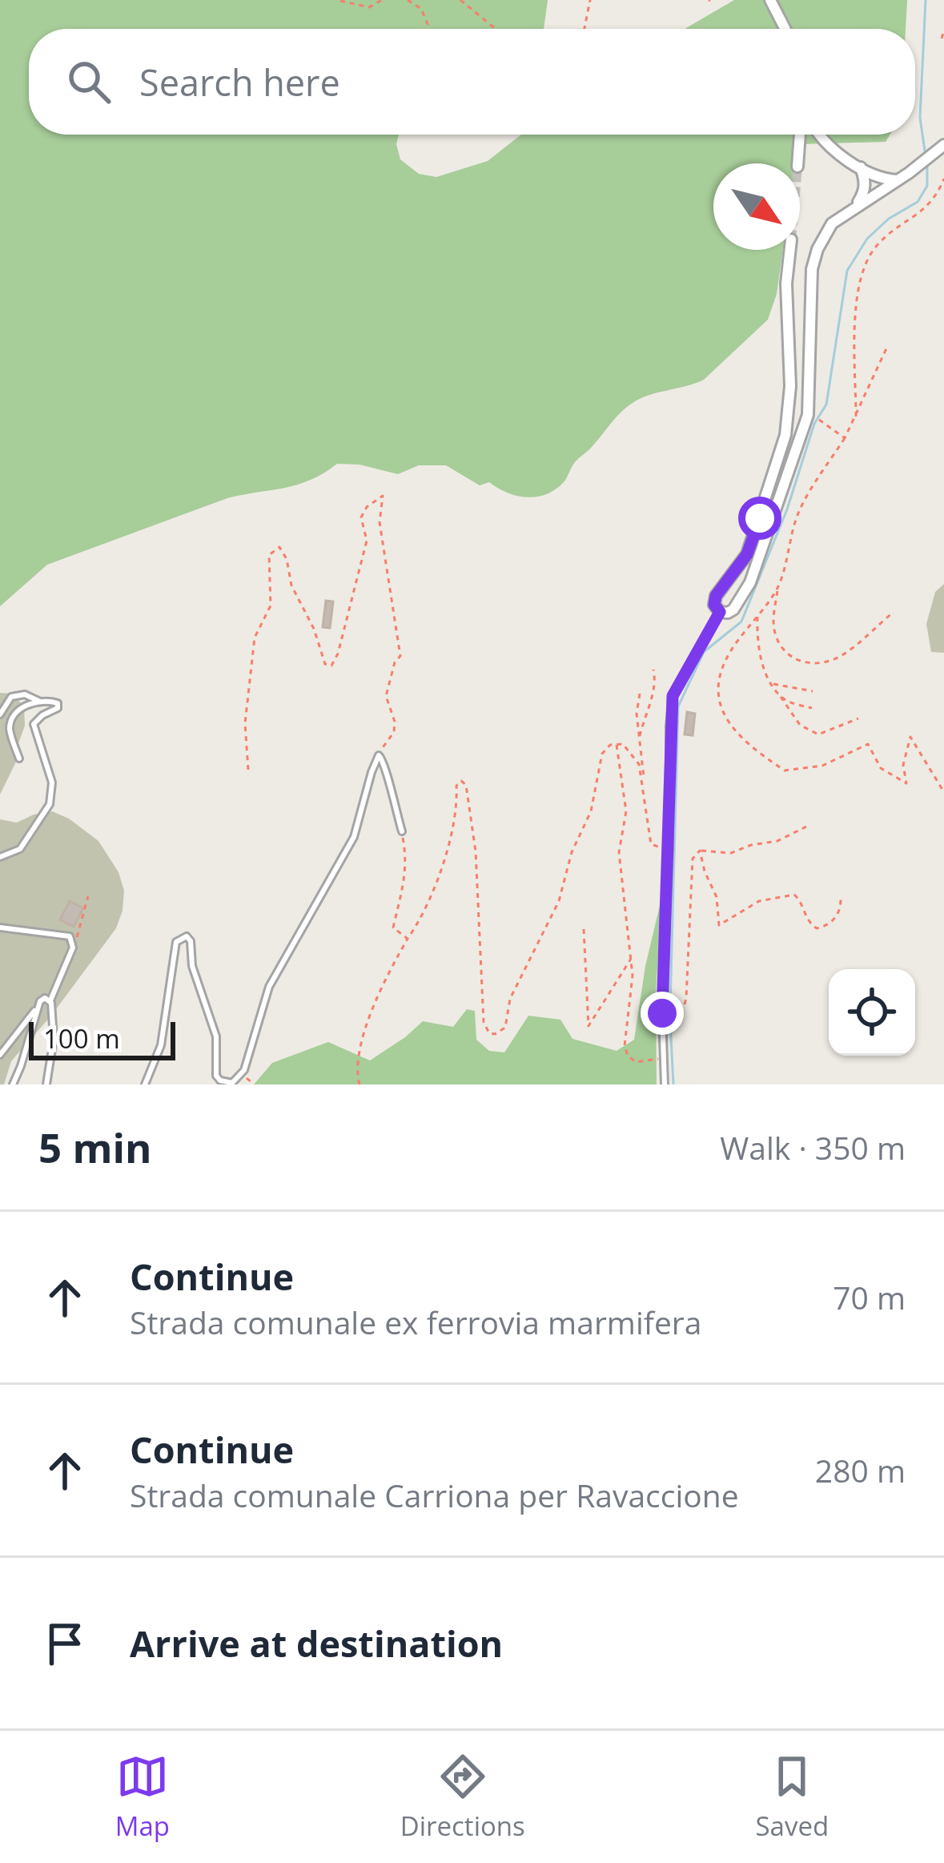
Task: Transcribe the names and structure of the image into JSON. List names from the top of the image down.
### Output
{
  "scale_bar": "100 m",
  "north": "bottom right",
  "page": {
    "search": "Search here",
    "scale": "100 m",
    "heading": ["5 min", "Walk · 350 m"],
    "list": [
      ["Continue", "Strada comunale ex ferrovia marmifera", "70 m"],
      ["Continue", "Strada comunale Carriona per Ravaccione", "280 m"],
      "Arrive at destination"
    ],
    "nav": ["Map", "Directions", "Saved"]
  }
}
